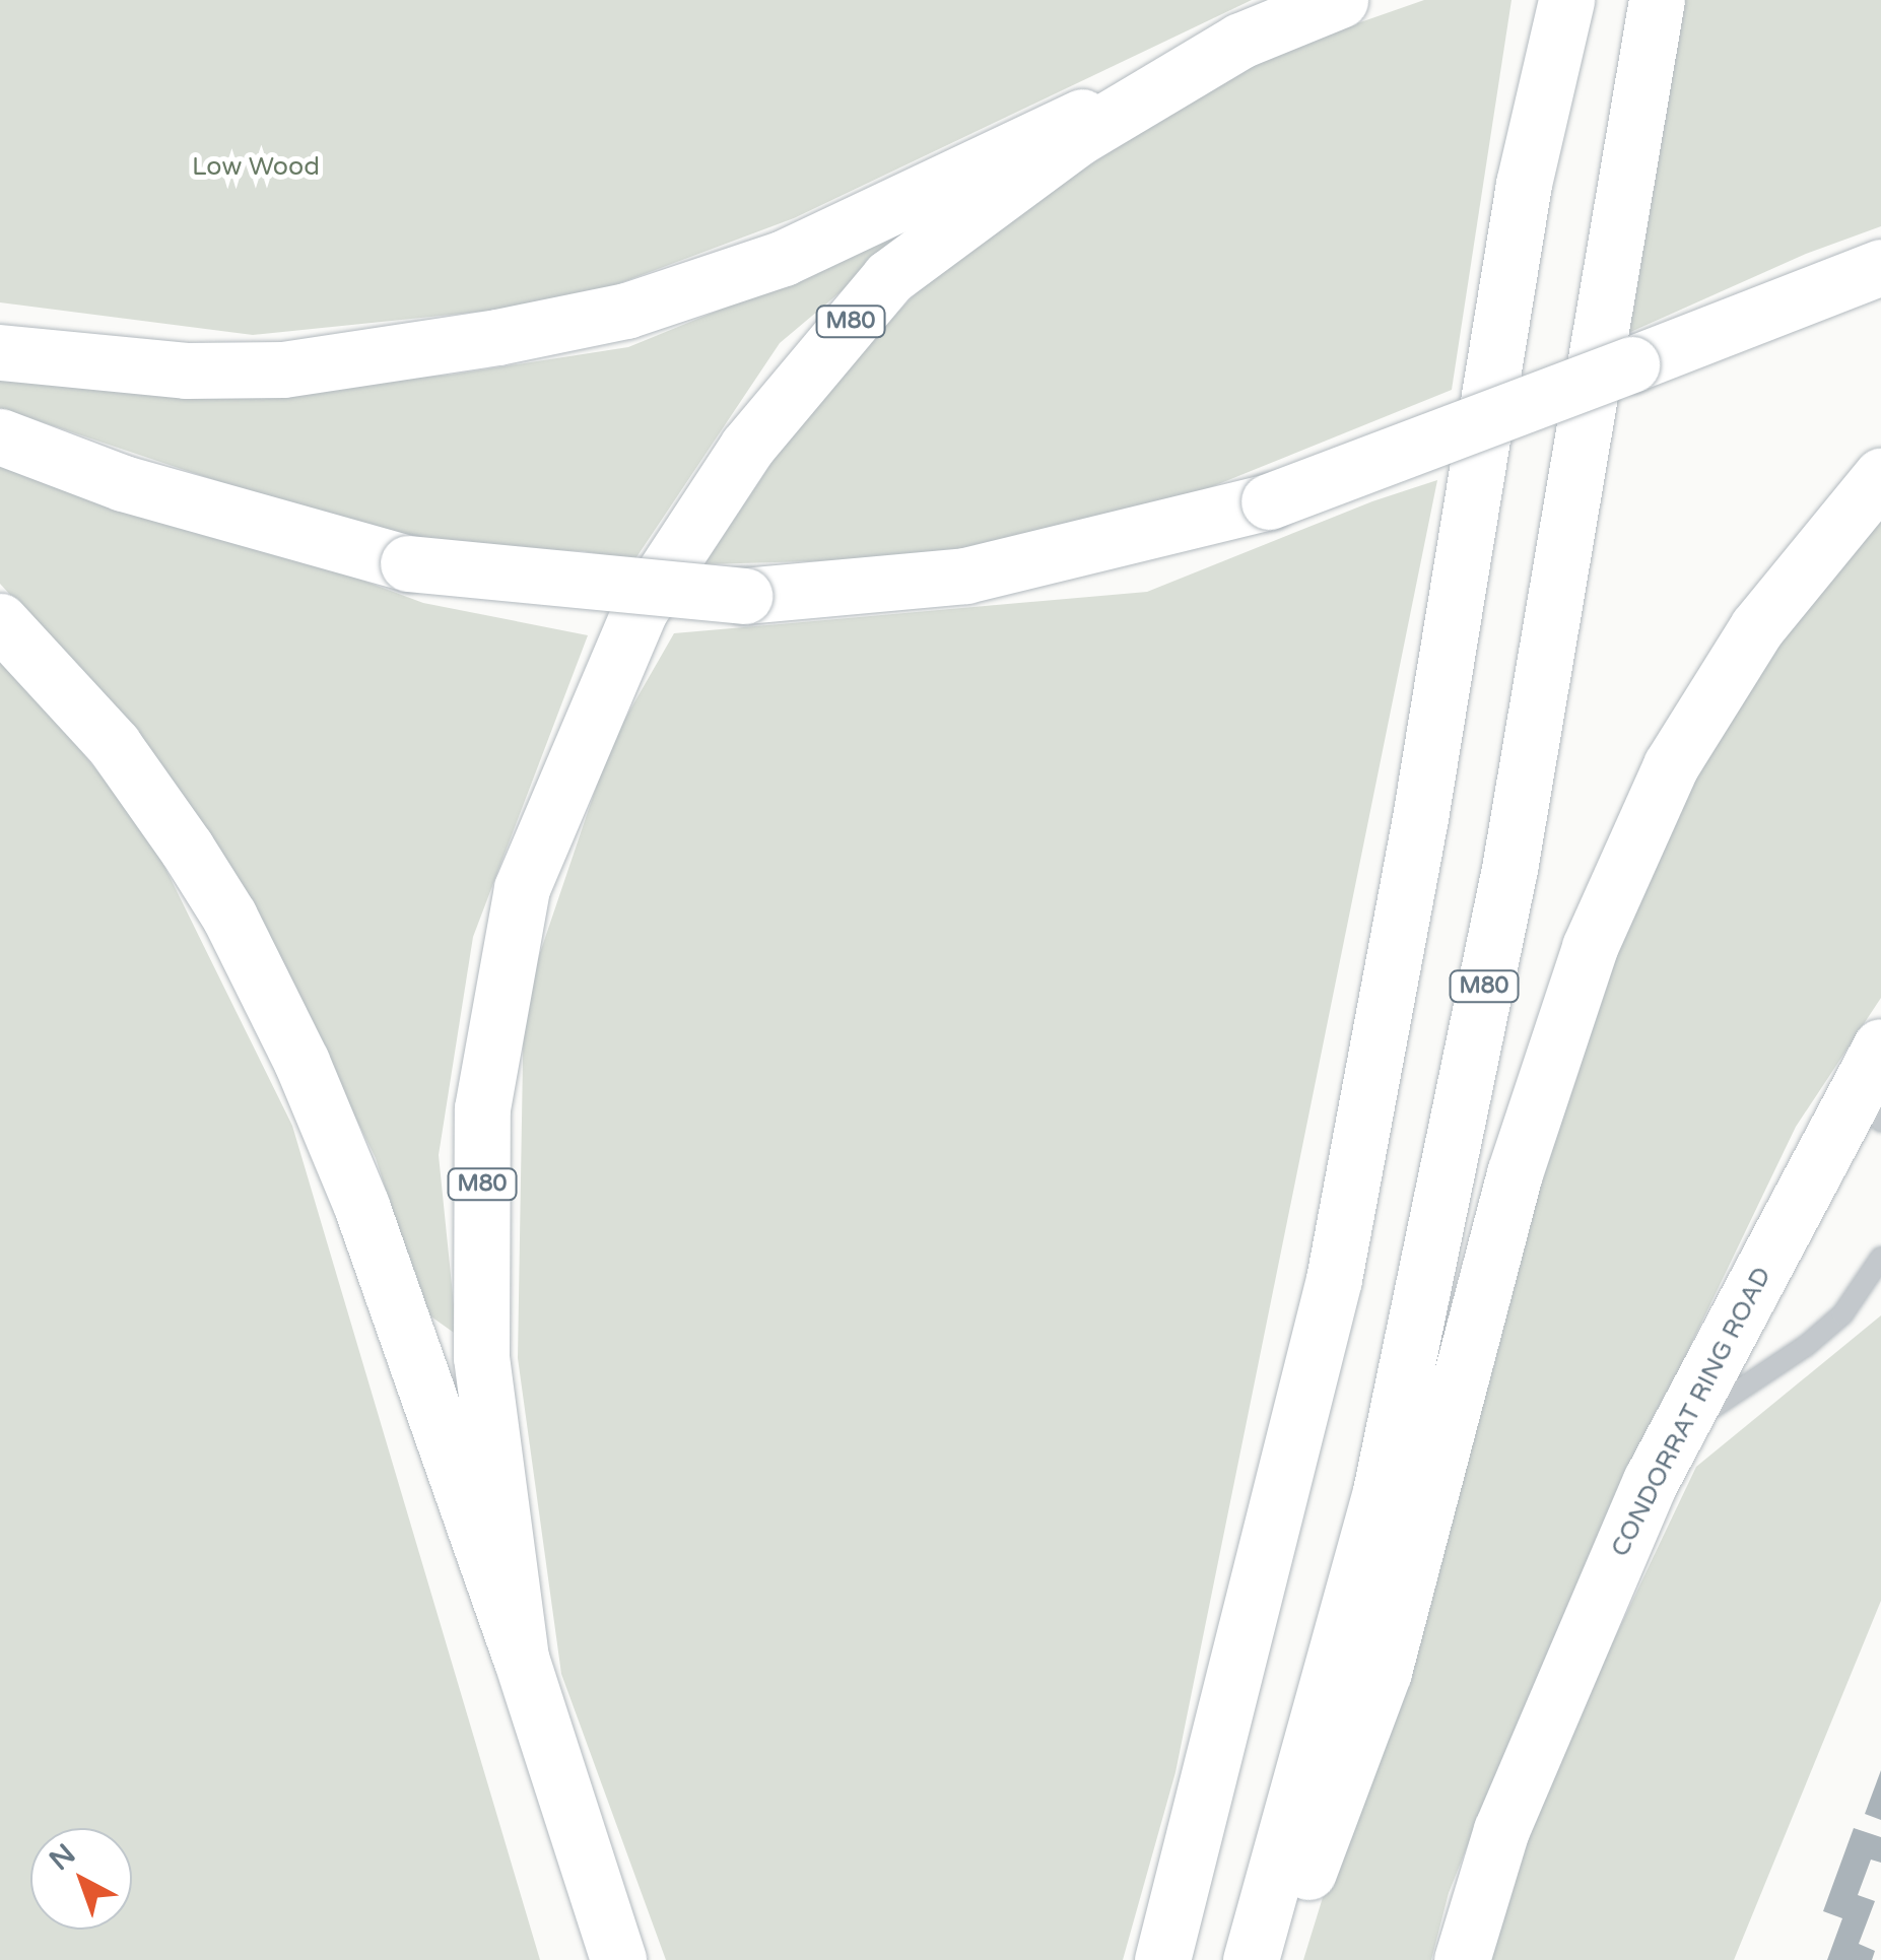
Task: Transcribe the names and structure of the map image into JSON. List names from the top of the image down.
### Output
{
  "streets": {
    "main road": ["M80", "CONDORRAT RING ROAD"]
  },
  "parks": ["Low Wood"],
  "north": "top left"
}
